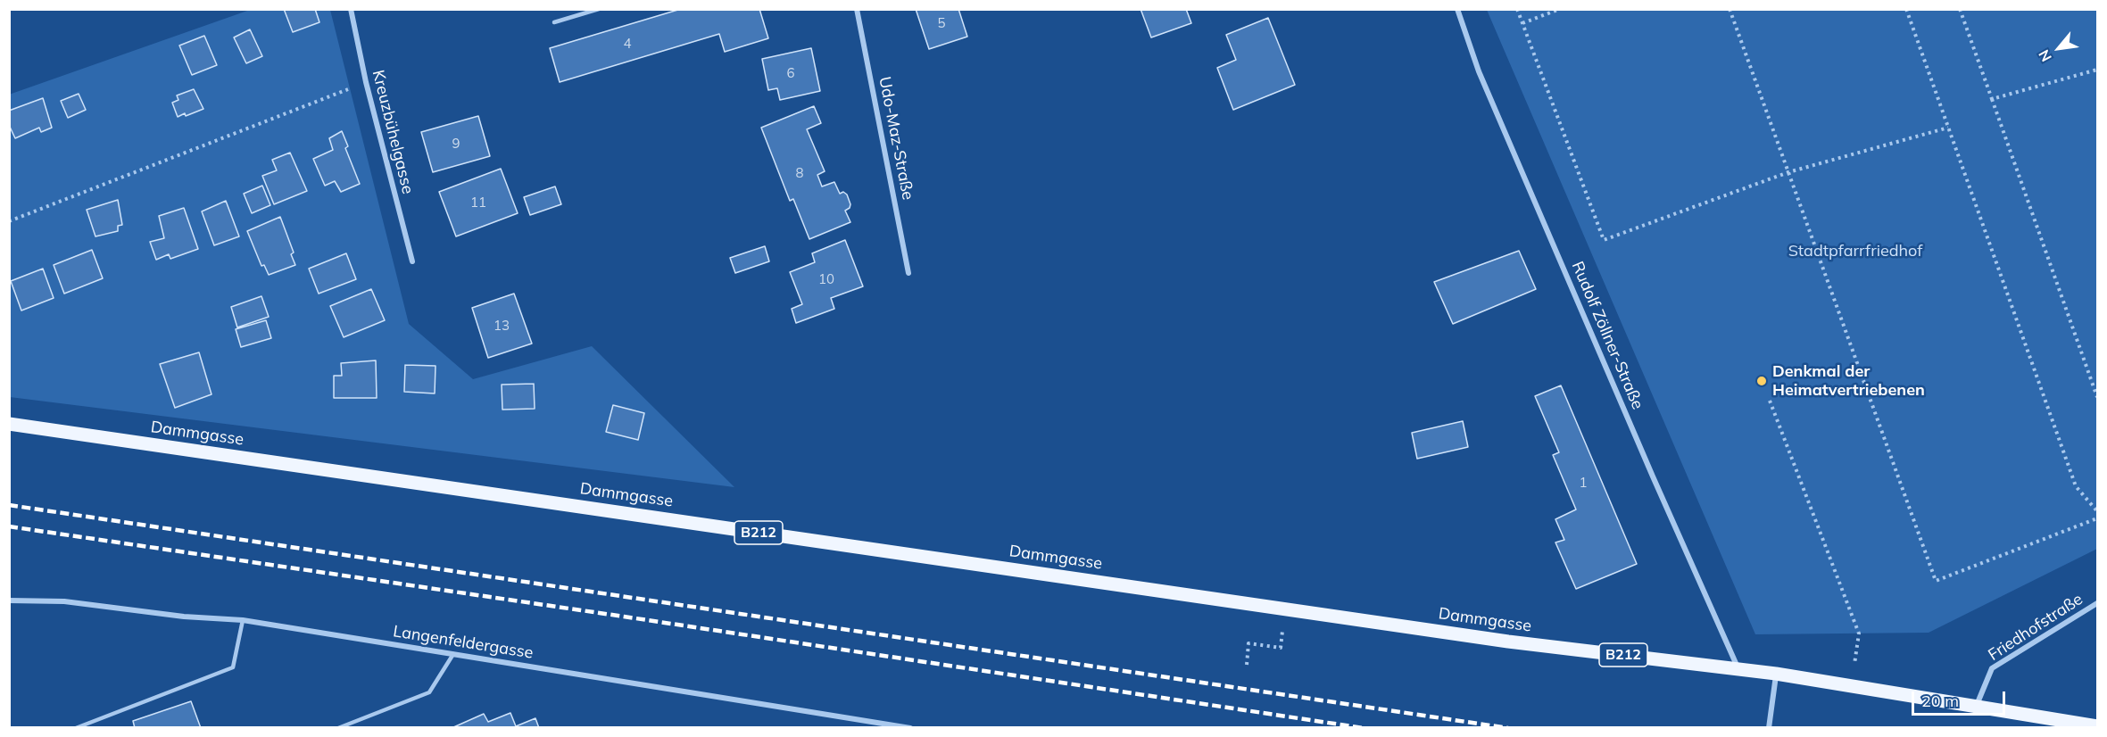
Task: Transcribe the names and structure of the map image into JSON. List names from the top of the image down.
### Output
{
  "streets": {
    "main road": ["Dammgasse", "B212"],
    "street": [
      "Kreuzbühelgasse",
      "Udo-Maz-Straße",
      "Rudolf Zöllner-Straße",
      "Friedhofstraße",
      "Langenfeldergasse"
    ]
  },
  "crossings": [
    ["Rudolf Zöllner-Straße", "Dammgasse"],
    ["Dammgasse", "Friedhofstraße"]
  ],
  "parks": ["Stadtpfarrfriedhof"],
  "places": ["Denkmal der Heimatvertriebenen"],
  "house_numbers": [
    "5",
    "4",
    "6",
    "9",
    "8",
    "11",
    "10",
    "13",
    "1"
  ],
  "scale_bar": "20 m",
  "north": "bottom left"
}
